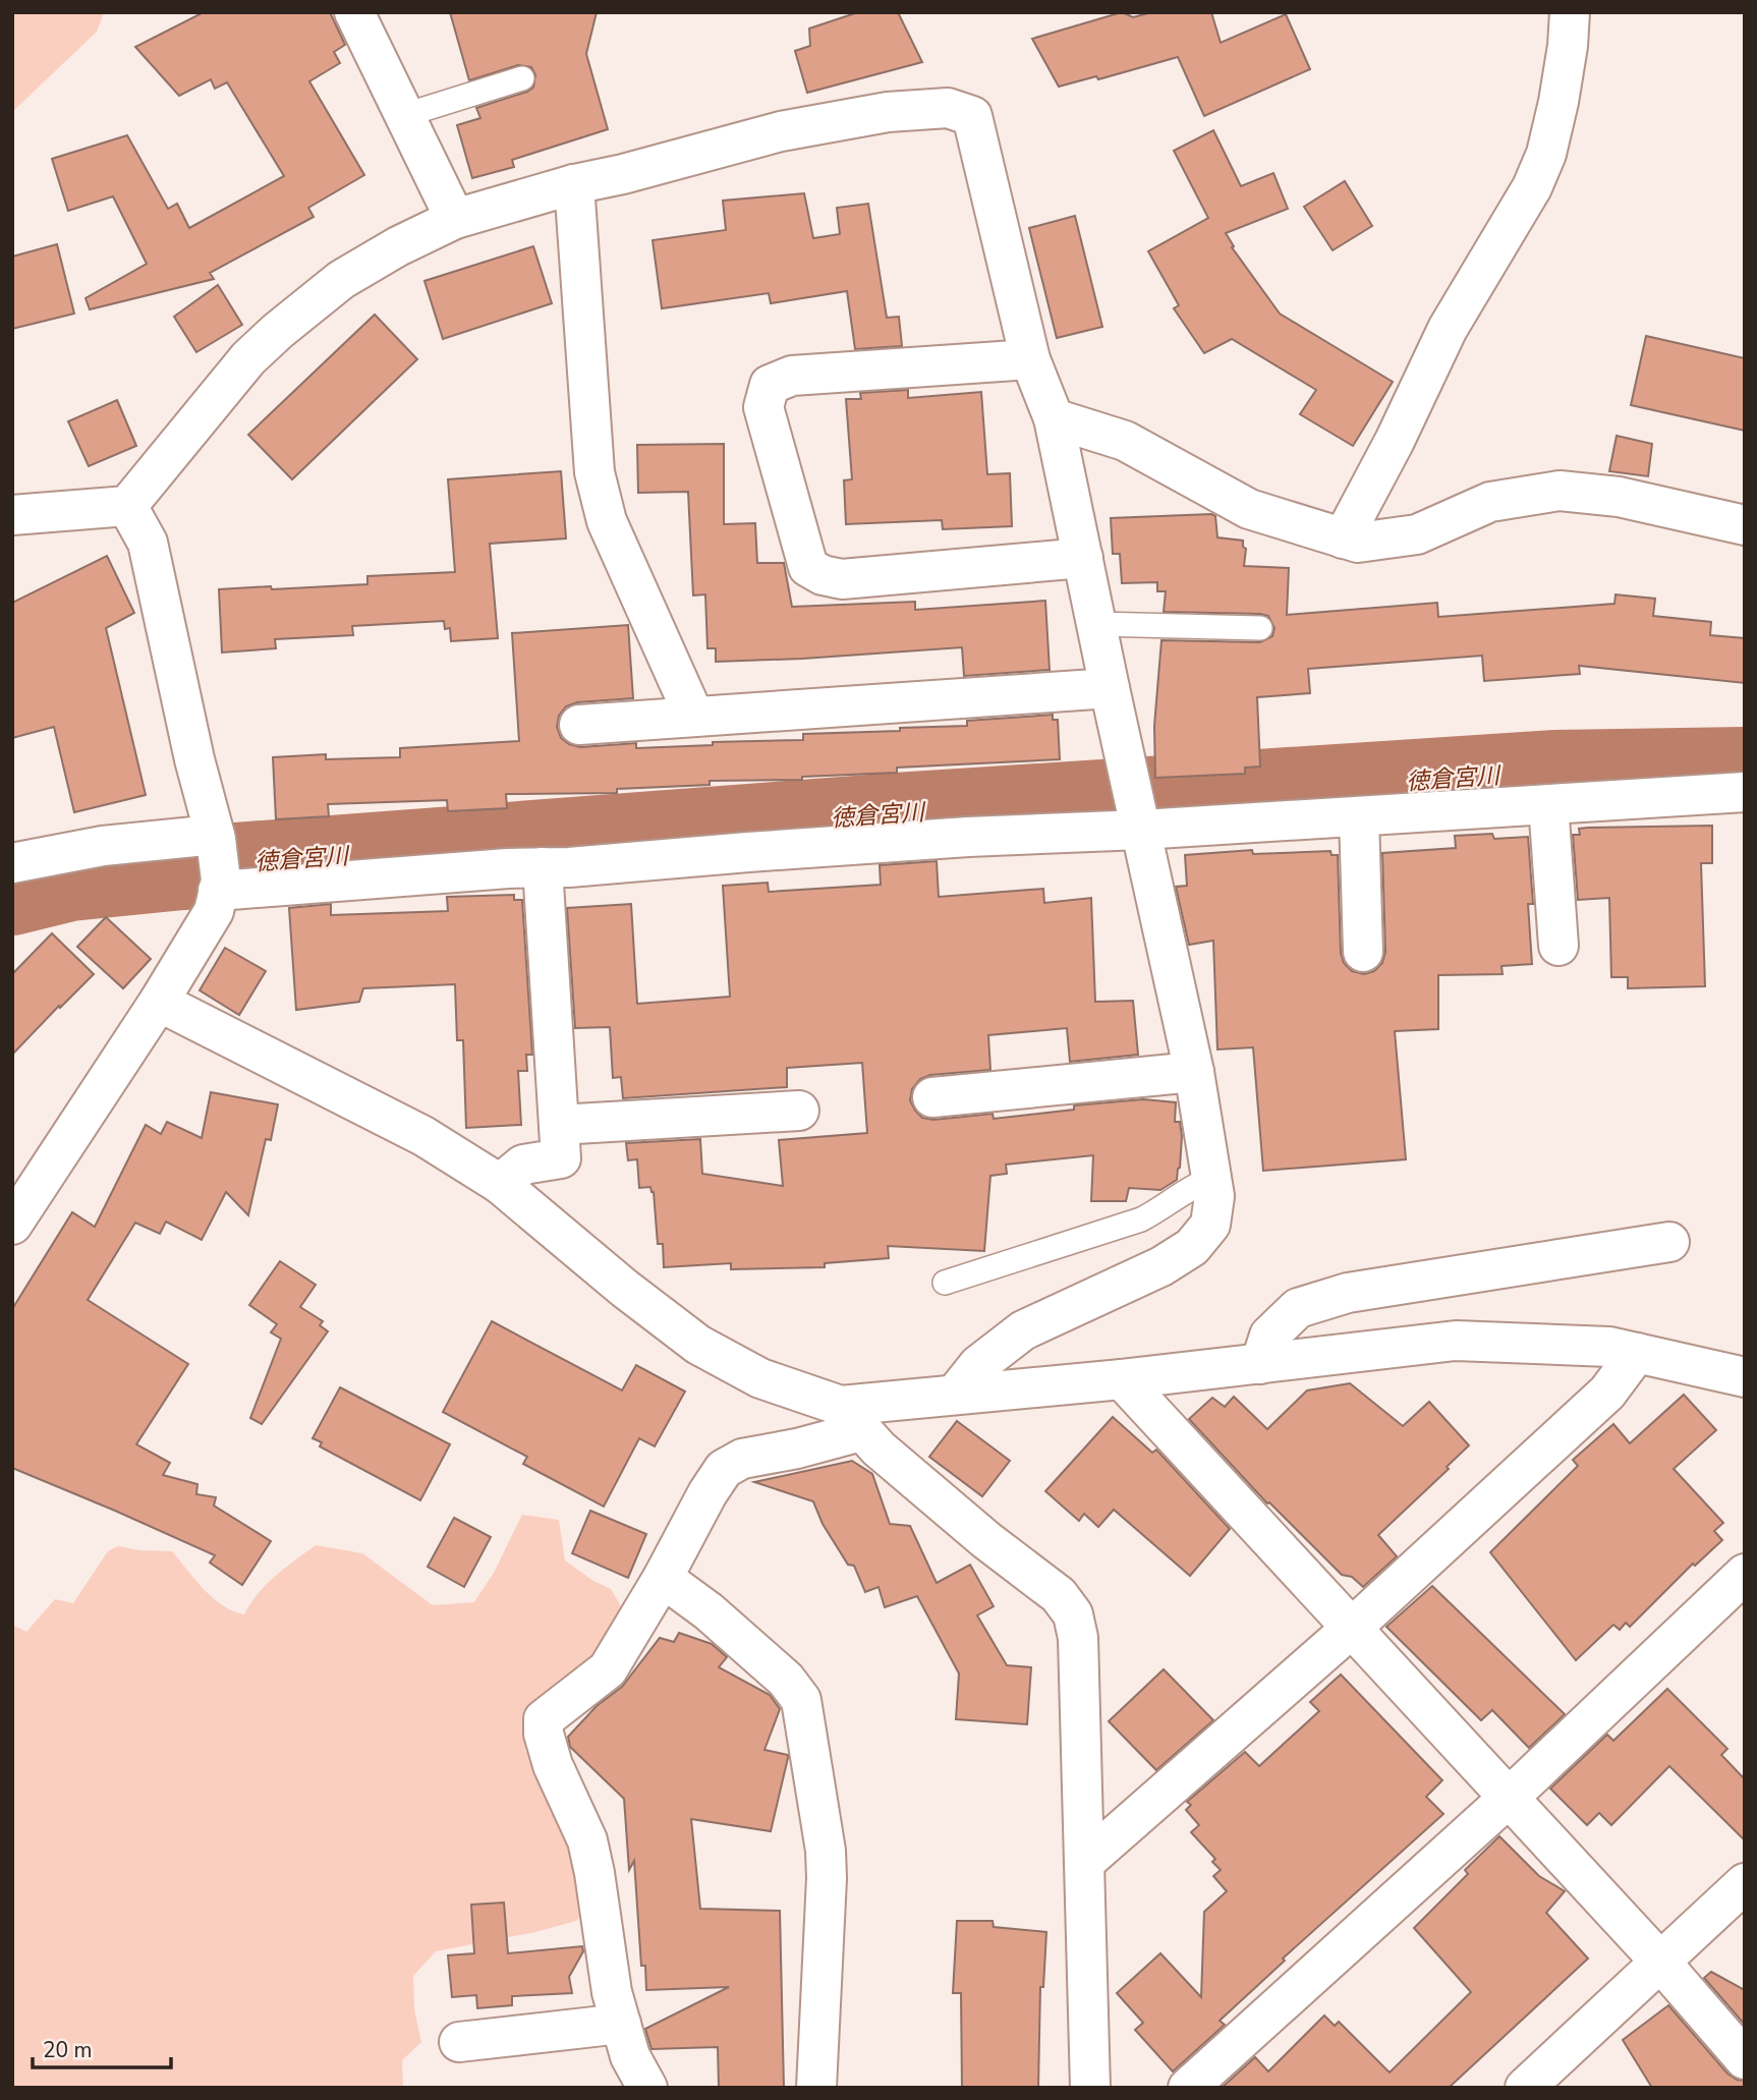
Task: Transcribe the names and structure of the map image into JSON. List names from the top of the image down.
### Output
{
  "water": ["徳倉宮川"],
  "scale_bar": "20 m"
}
